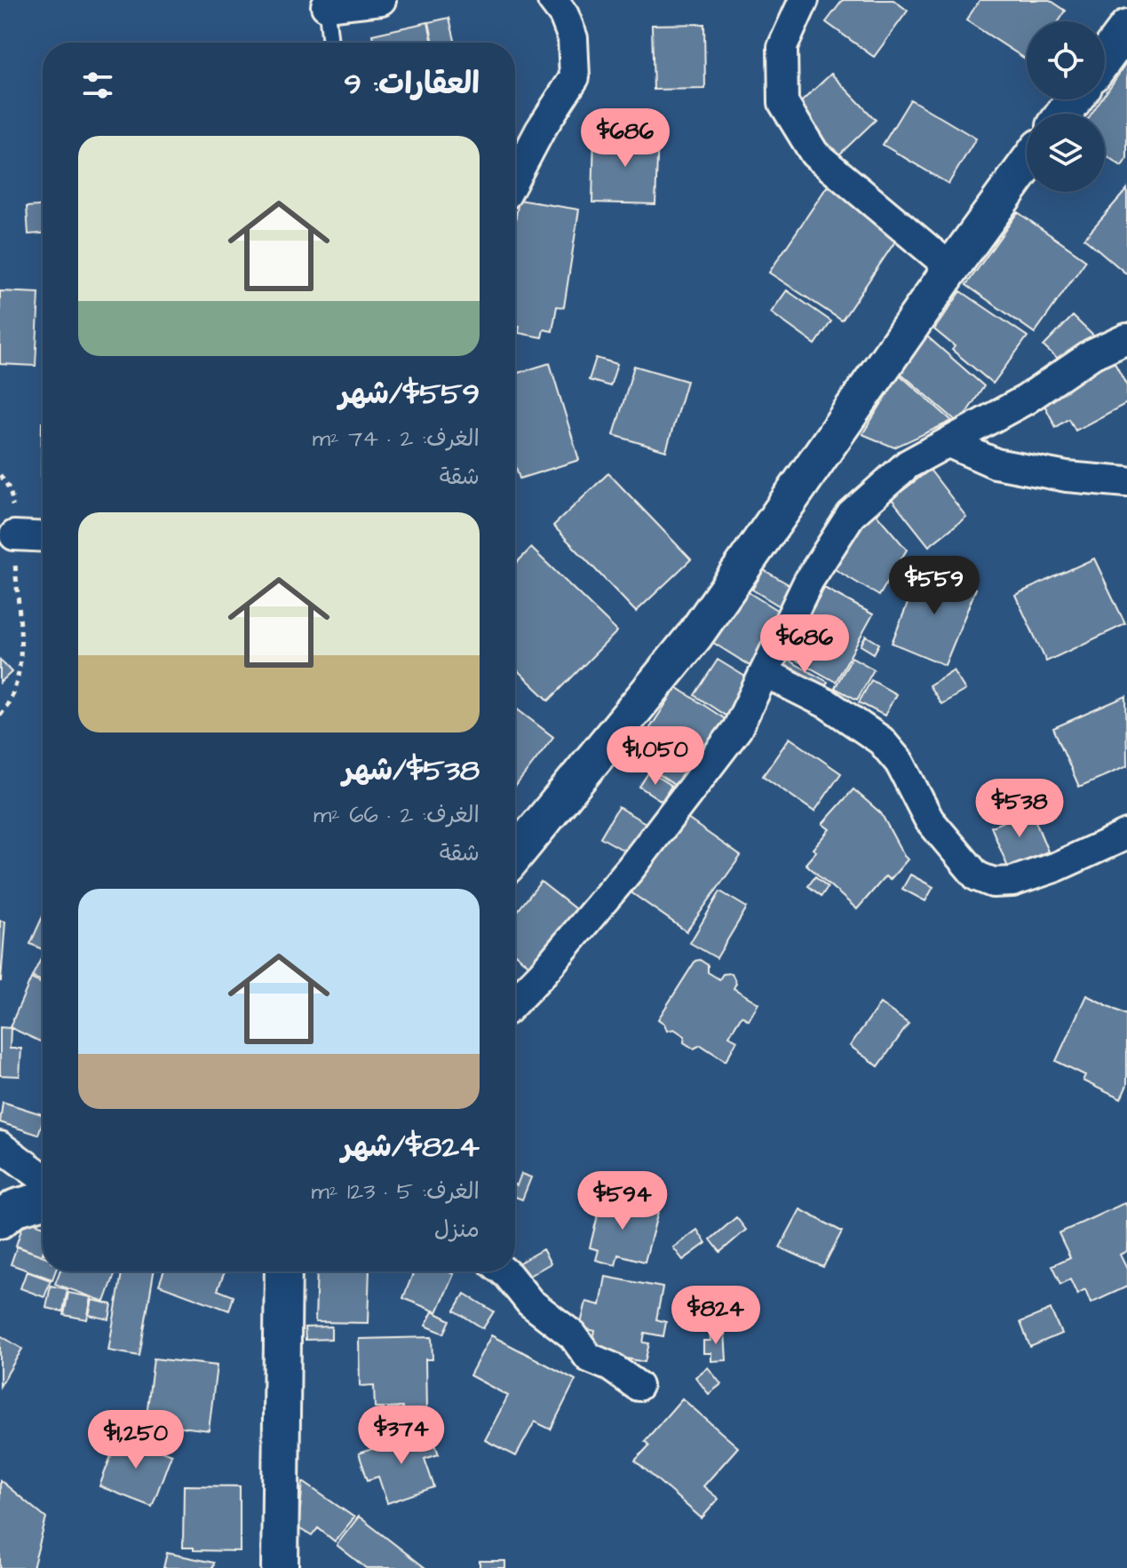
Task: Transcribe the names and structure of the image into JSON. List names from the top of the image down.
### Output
{
  "page": {
    "heading": "العقارات: 9",
    "price": [
      "$686",
      "$559",
      "$686",
      "$1,050",
      "$538",
      "$594",
      "$824",
      "$374",
      "$1,250"
    ],
    "list": [
      {
        "name": "$559/شهر",
        "note": "الغرف: 2 · 74 m² · شقة"
      },
      {
        "name": "$538/شهر",
        "note": "الغرف: 2 · 66 m² · شقة"
      },
      {
        "name": "$824/شهر",
        "note": "الغرف: 5 · 123 m² · منزل"
      }
    ]
  }
}
